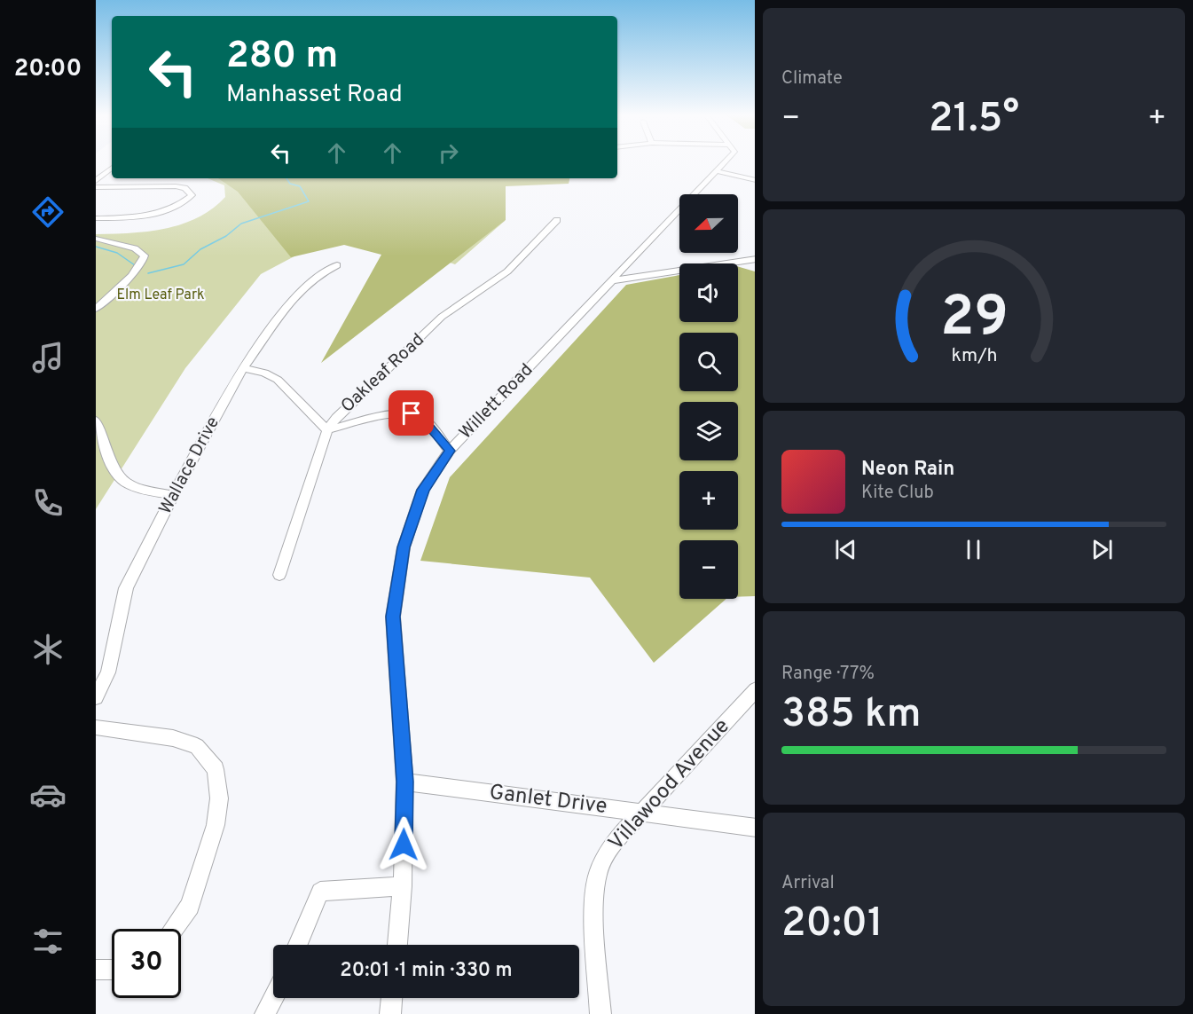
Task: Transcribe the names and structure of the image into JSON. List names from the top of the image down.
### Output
{
  "streets": {
    "street": [
      "Oakleaf Road",
      "Willett Road",
      "Wallace Drive",
      "Villawood Avenue",
      "Ganlet Drive"
    ]
  },
  "crossings": [
    ["Willett Road", "Ganlet Drive"],
    ["Villawood Avenue", "Ganlet Drive"]
  ],
  "parks": ["Elm Leaf Park"],
  "north": "left",
  "page": {
    "tabs": "20:00",
    "tile": [
      "Climate",
      ["Range · 77%", "385 km"],
      ["Arrival", "20:01"]
    ],
    "turn": ["280 m", "Manhasset Road"],
    "heat": ["−", "21.5°", "+"],
    "map_buttons": ["+", "−"],
    "song": ["Neon Rain", "Kite Club"],
    "limit": "30",
    "trip": "20:01 · 1 min · 330 m",
    "gauge": ["29", "km/h"]
  }
}
